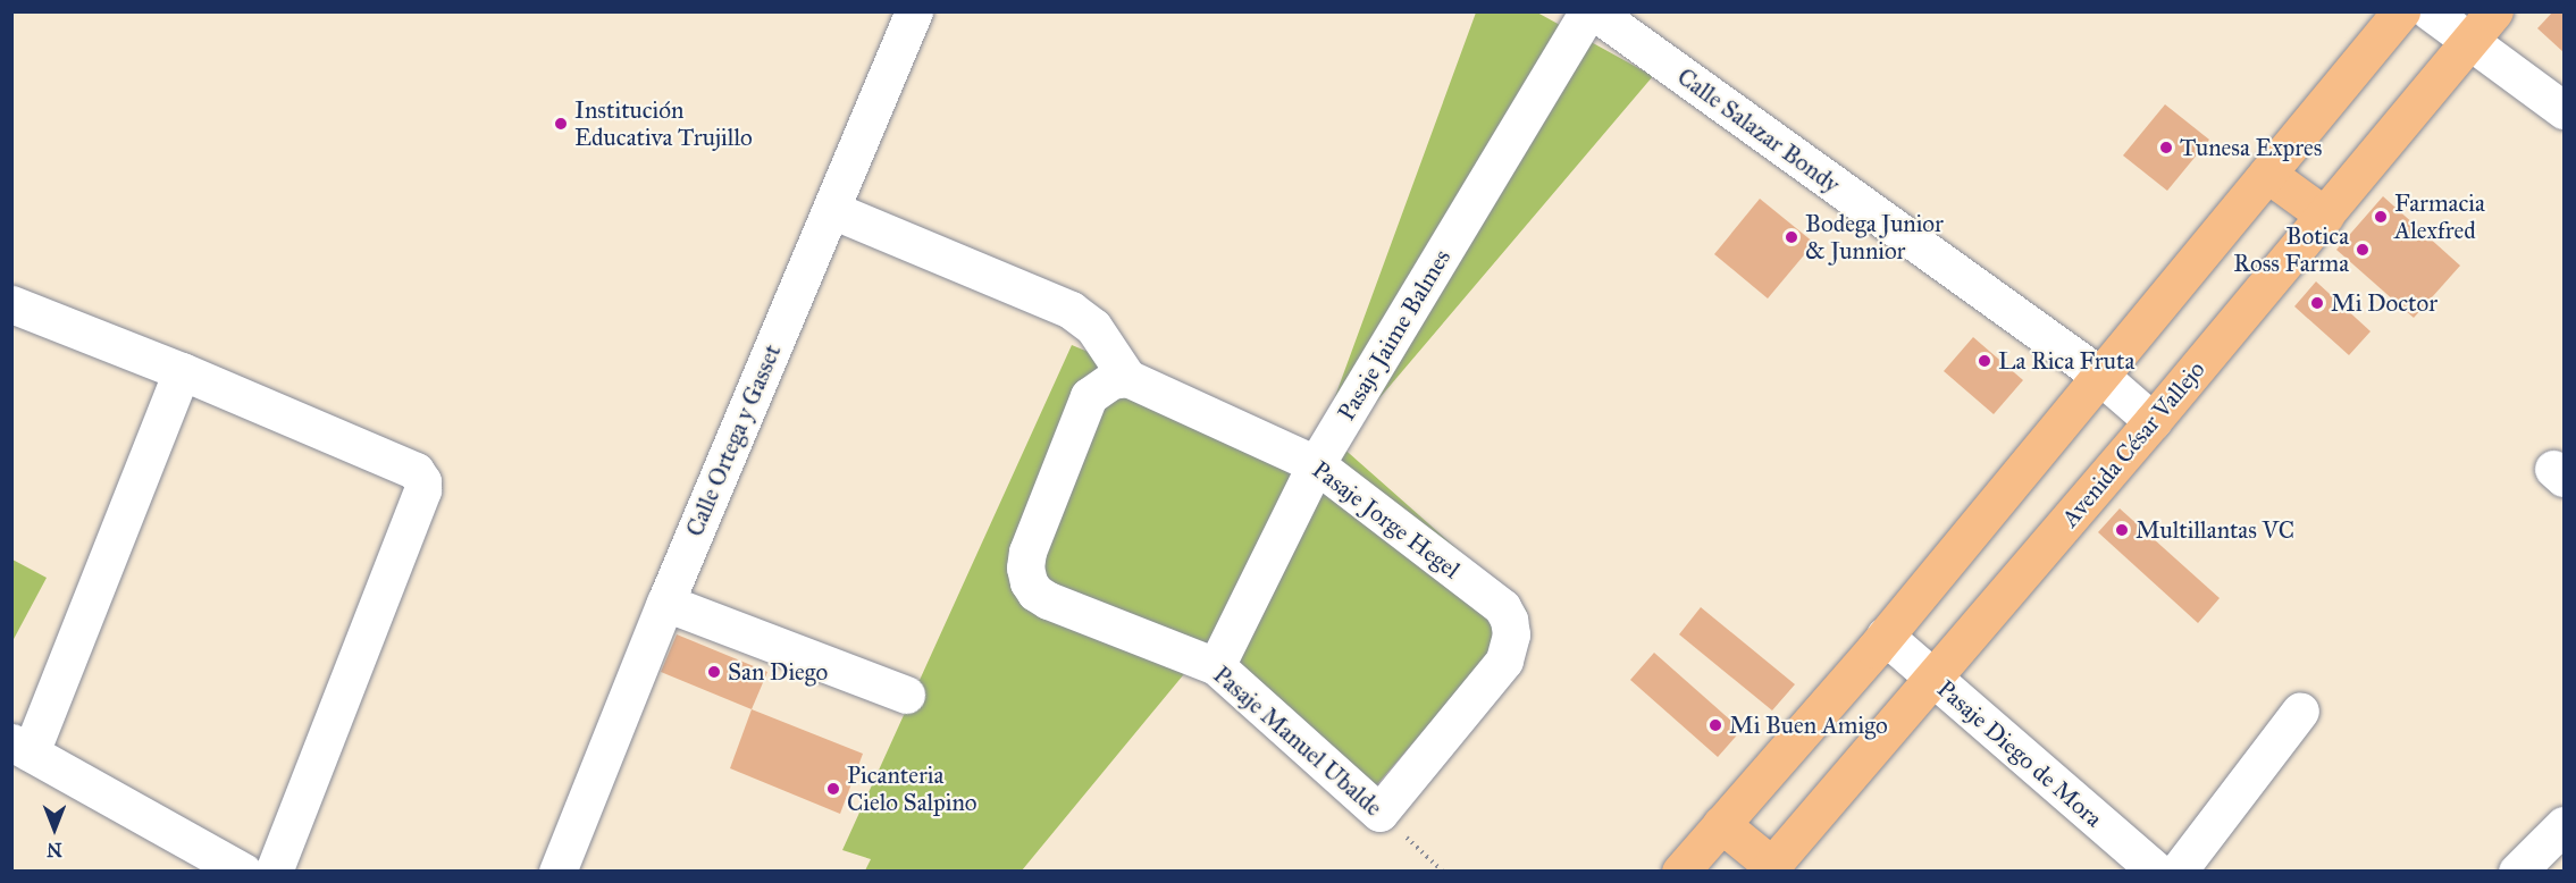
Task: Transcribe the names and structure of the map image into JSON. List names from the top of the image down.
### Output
{
  "streets": {
    "main road": ["Avenida César Vallejo"],
    "street": [
      "Calle Salazar Bondy",
      "Pasaje Jaime Balmes",
      "Calle Ortega y Gasset",
      "Pasaje Jorge Hegel",
      "Pasaje Manuel Ubalde",
      "Pasaje Diego de Mora"
    ]
  },
  "crossings": [
    ["Calle Salazar Bondy", "Pasaje Jaime Balmes"],
    ["Calle Salazar Bondy", "Avenida César Vallejo"],
    ["Pasaje Jaime Balmes", "Pasaje Jorge Hegel"],
    ["Pasaje Jaime Balmes", "Pasaje Manuel Ubalde"],
    ["Avenida César Vallejo", "Pasaje Diego de Mora"],
    ["Pasaje Jorge Hegel", "Pasaje Manuel Ubalde"]
  ],
  "places": [
    "Institución Educativa Trujillo",
    "Tunesa Expres",
    "Farmacia Alexfred",
    "Bodega Junior & Junnior",
    "Botica Ross Farma",
    "Mi Doctor",
    "La Rica Fruta",
    "Multillantas VC",
    "San Diego",
    "Mi Buen Amigo",
    "Picanteria Cielo Salpino"
  ],
  "north": "bottom"
}
